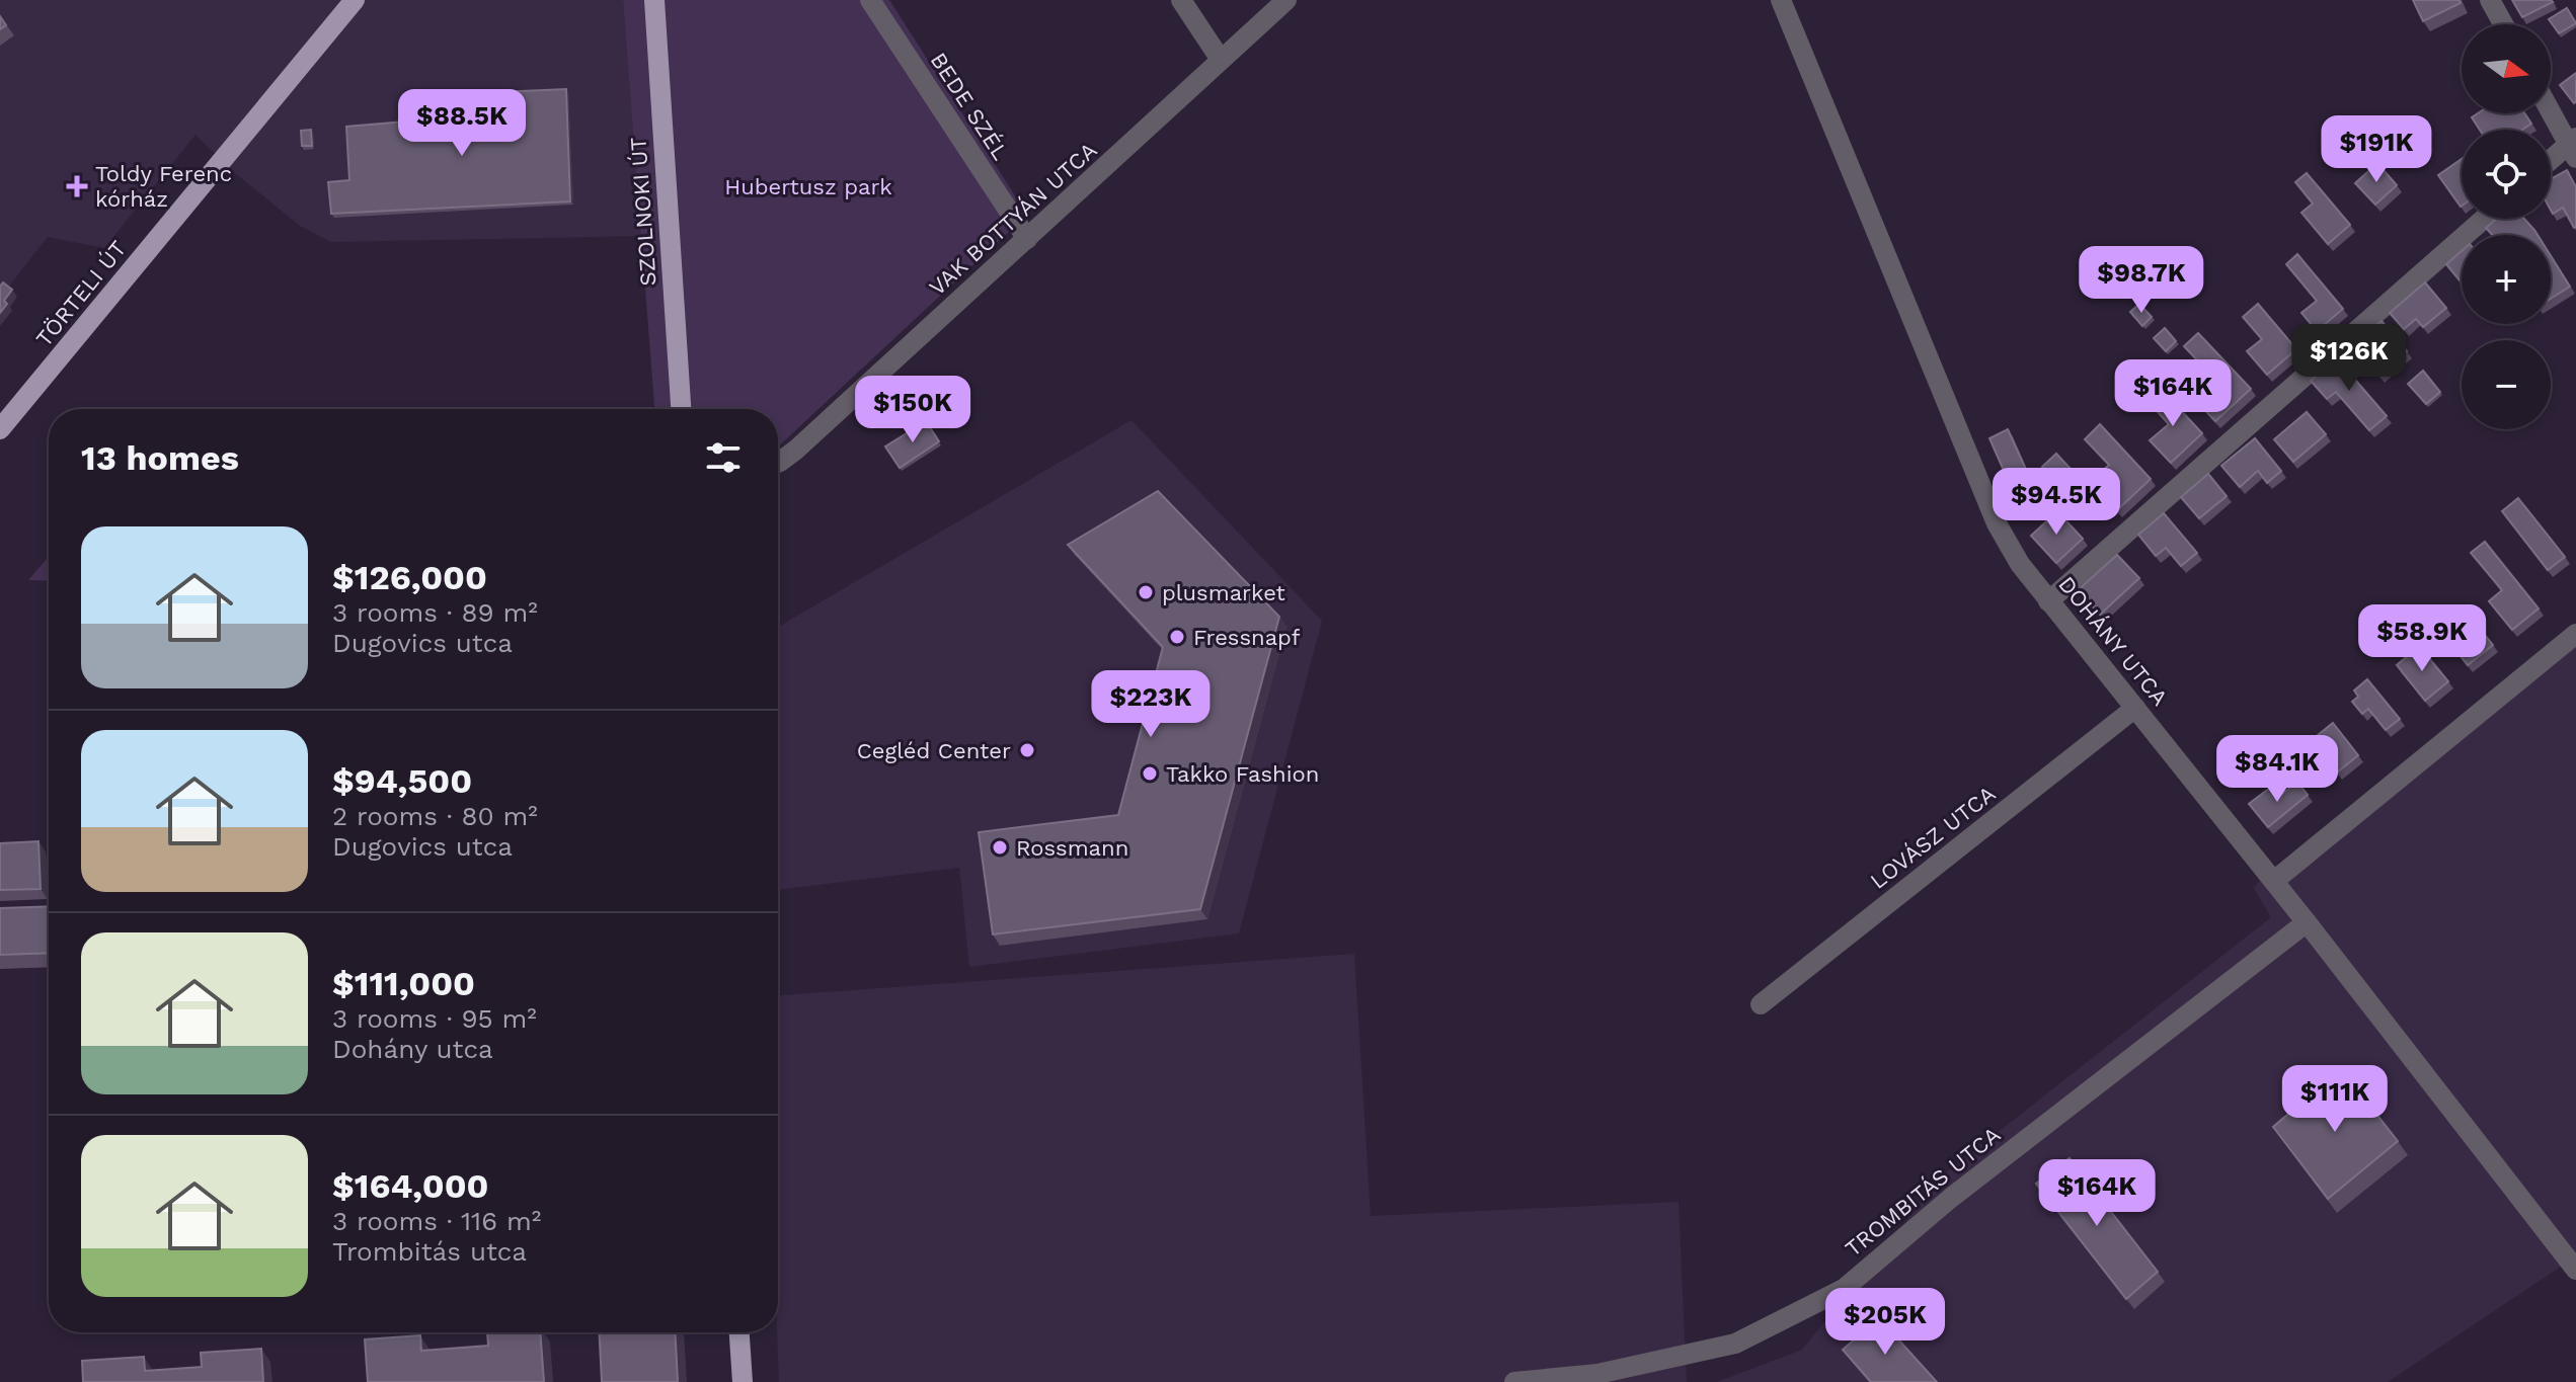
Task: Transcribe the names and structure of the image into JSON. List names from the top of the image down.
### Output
{
  "streets": {
    "main road": ["SZOLNOKI ÚT", "TÖRTELI ÚT"],
    "street": [
      "BEDE SZÉL",
      "VAK BOTTYÁN UTCA",
      "DOHÁNY UTCA",
      "LOVÁSZ UTCA",
      "TROMBITÁS UTCA"
    ]
  },
  "crossings": [
    ["BEDE SZÉL", "VAK BOTTYÁN UTCA"],
    ["DOHÁNY UTCA", "LOVÁSZ UTCA"],
    ["DOHÁNY UTCA", "TROMBITÁS UTCA"]
  ],
  "parks": ["Hubertusz park"],
  "places": {
    "health": ["Toldy Ferenc kórház"],
    "other": [
      "plusmarket",
      "Fressnapf",
      "Cegléd Center",
      "Takko Fashion",
      "Rossmann"
    ]
  },
  "north": "right",
  "page": {
    "map_buttons": ["+", "−"],
    "price": [
      "$88.5K",
      "$191K",
      "$98.7K",
      "$126K",
      "$164K",
      "$150K",
      "$94.5K",
      "$58.9K",
      "$223K",
      "$84.1K",
      "$111K",
      "$164K",
      "$205K"
    ],
    "heading": "13 homes",
    "list": [
      {
        "name": "$126,000",
        "note": "3 rooms · 89 m² · Dugovics utca"
      },
      {
        "name": "$94,500",
        "note": "2 rooms · 80 m² · Dugovics utca"
      },
      {
        "name": "$111,000",
        "note": "3 rooms · 95 m² · Dohány utca"
      },
      {
        "name": "$164,000",
        "note": "3 rooms · 116 m² · Trombitás utca"
      }
    ]
  }
}
